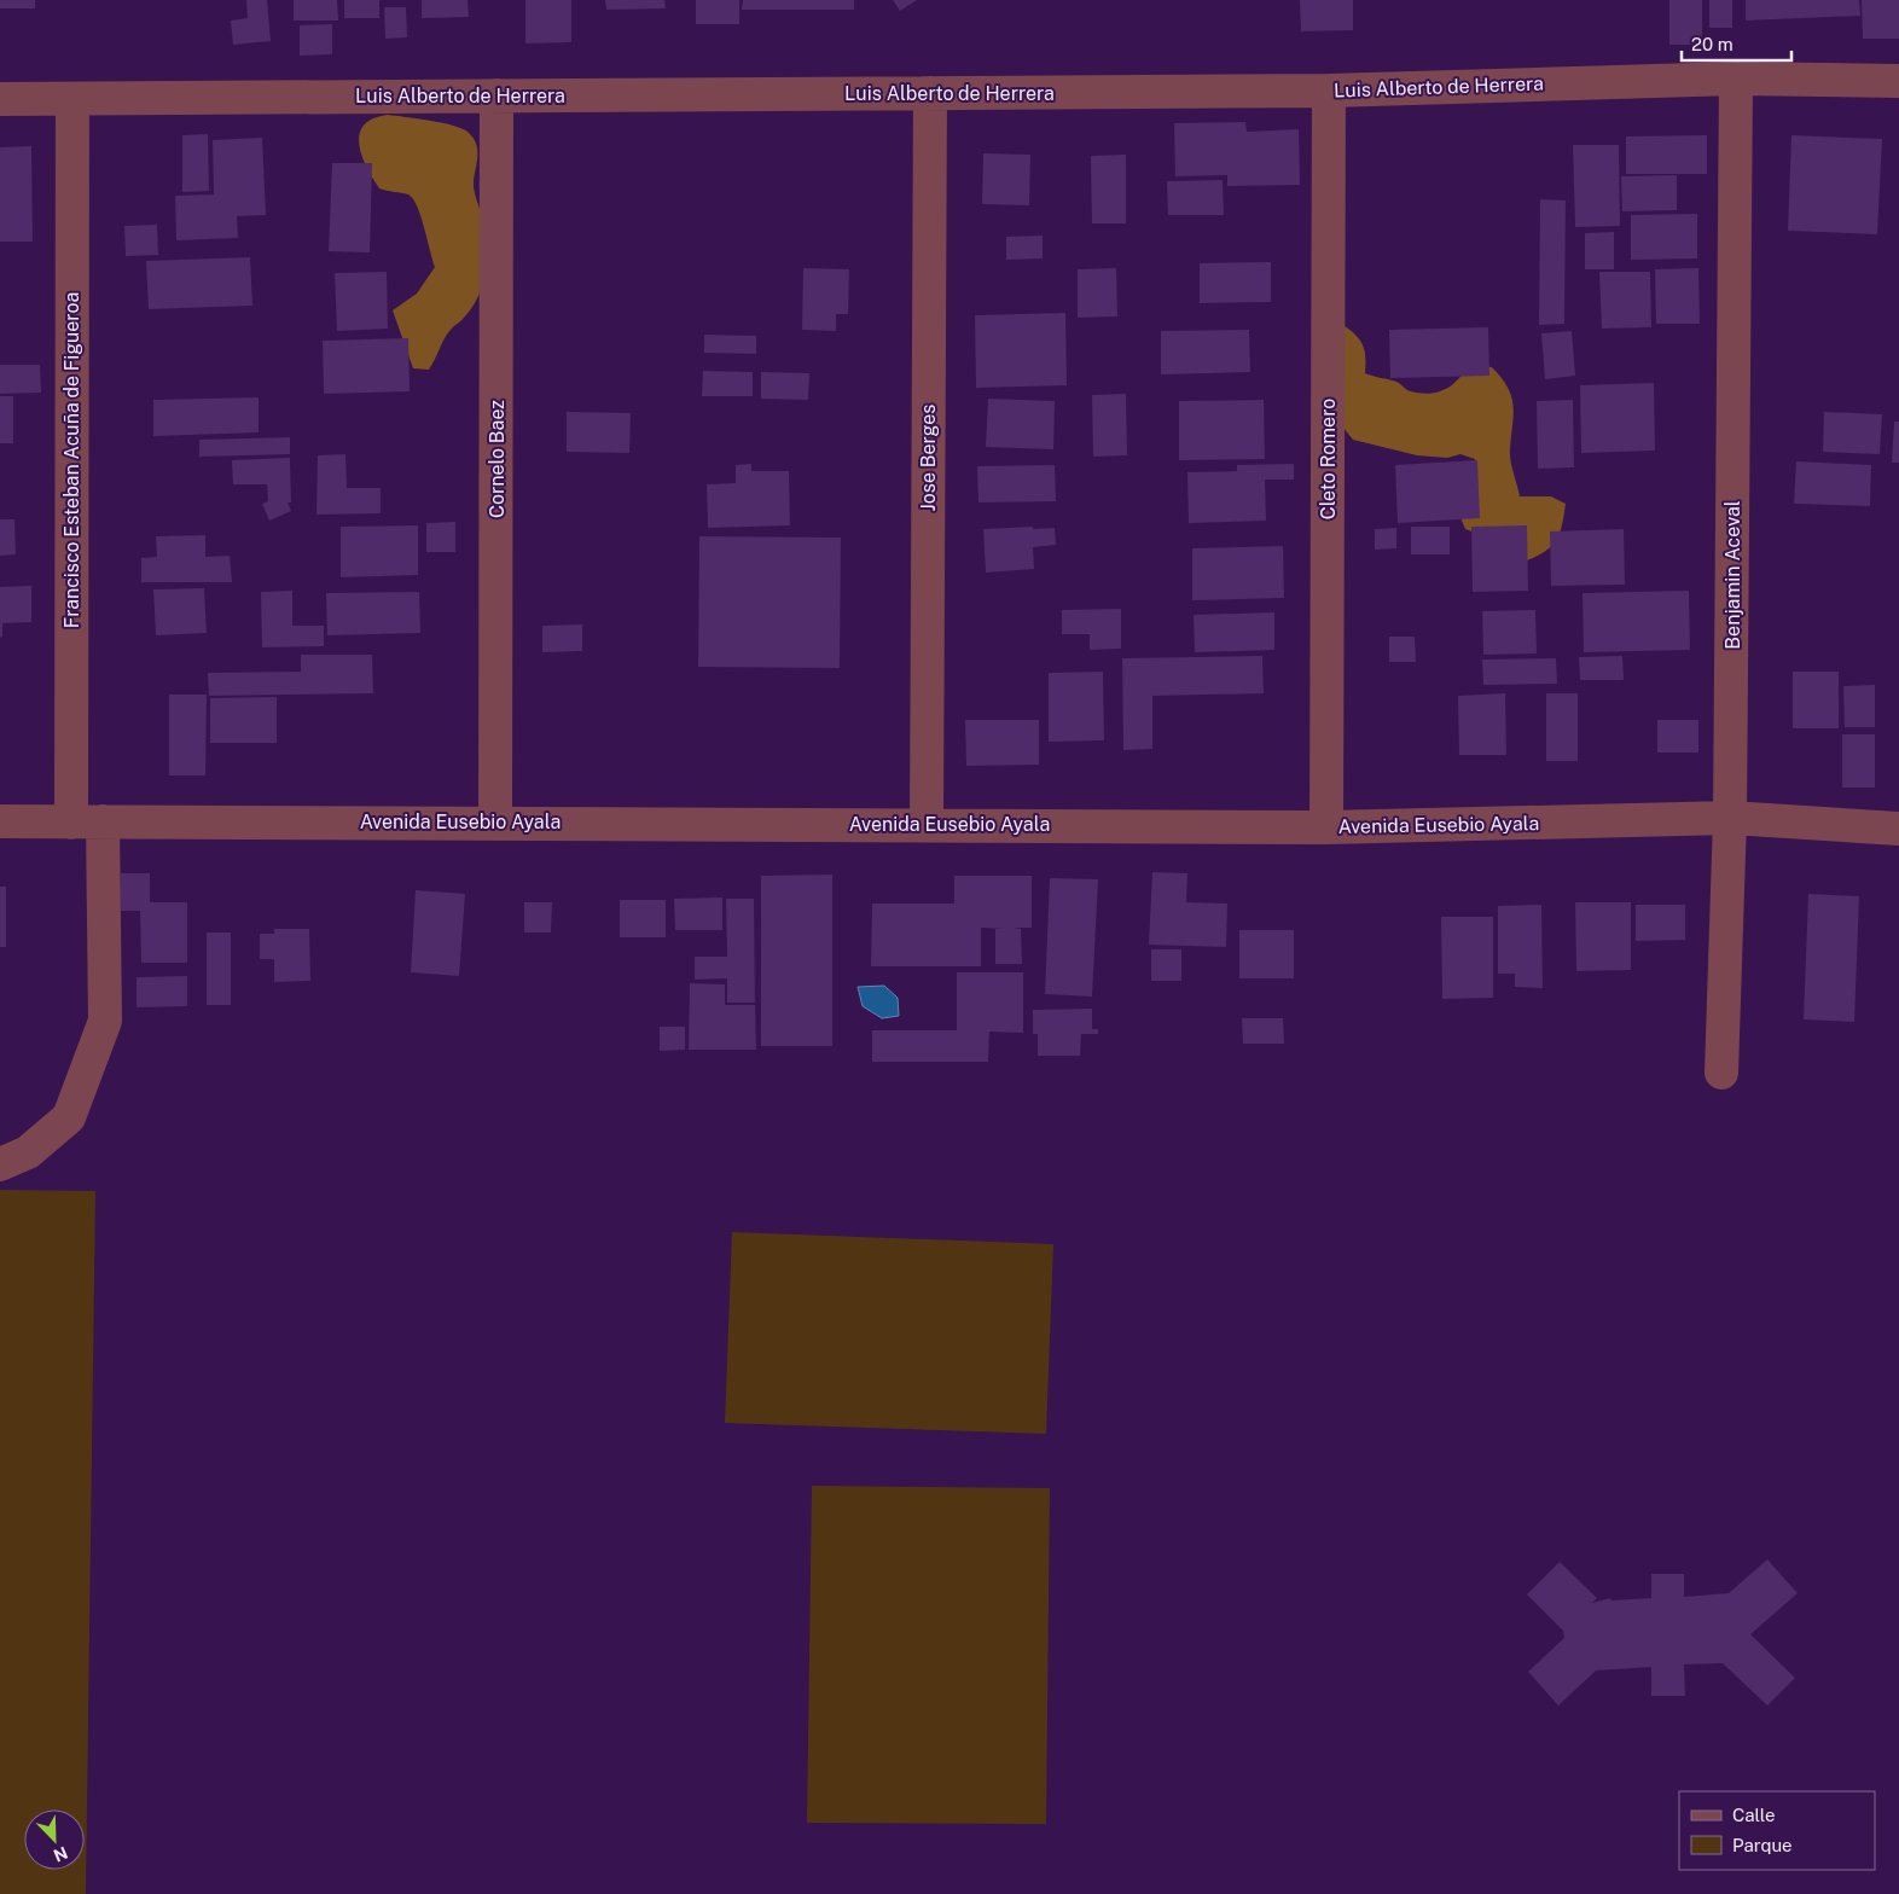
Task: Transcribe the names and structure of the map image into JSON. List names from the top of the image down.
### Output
{
  "streets": {
    "street": [
      "Luis Alberto de Herrera",
      "Jose Berges",
      "Cornelo Baez",
      "Cleto Romero",
      "Francisco Esteban Acuña de Figueroa",
      "Benjamin Aceval",
      "Avenida Eusebio Ayala"
    ]
  },
  "crossings": [
    ["Luis Alberto de Herrera", "Jose Berges"],
    ["Luis Alberto de Herrera", "Cornelo Baez"],
    ["Luis Alberto de Herrera", "Cleto Romero"],
    ["Luis Alberto de Herrera", "Francisco Esteban Acuña de Figueroa"],
    ["Luis Alberto de Herrera", "Benjamin Aceval"],
    ["Jose Berges", "Avenida Eusebio Ayala"],
    ["Cornelo Baez", "Avenida Eusebio Ayala"],
    ["Cleto Romero", "Avenida Eusebio Ayala"],
    ["Francisco Esteban Acuña de Figueroa", "Avenida Eusebio Ayala"],
    ["Benjamin Aceval", "Avenida Eusebio Ayala"]
  ],
  "legend": ["Calle", "Parque"],
  "scale_bar": "20 m",
  "north": "bottom right"
}
